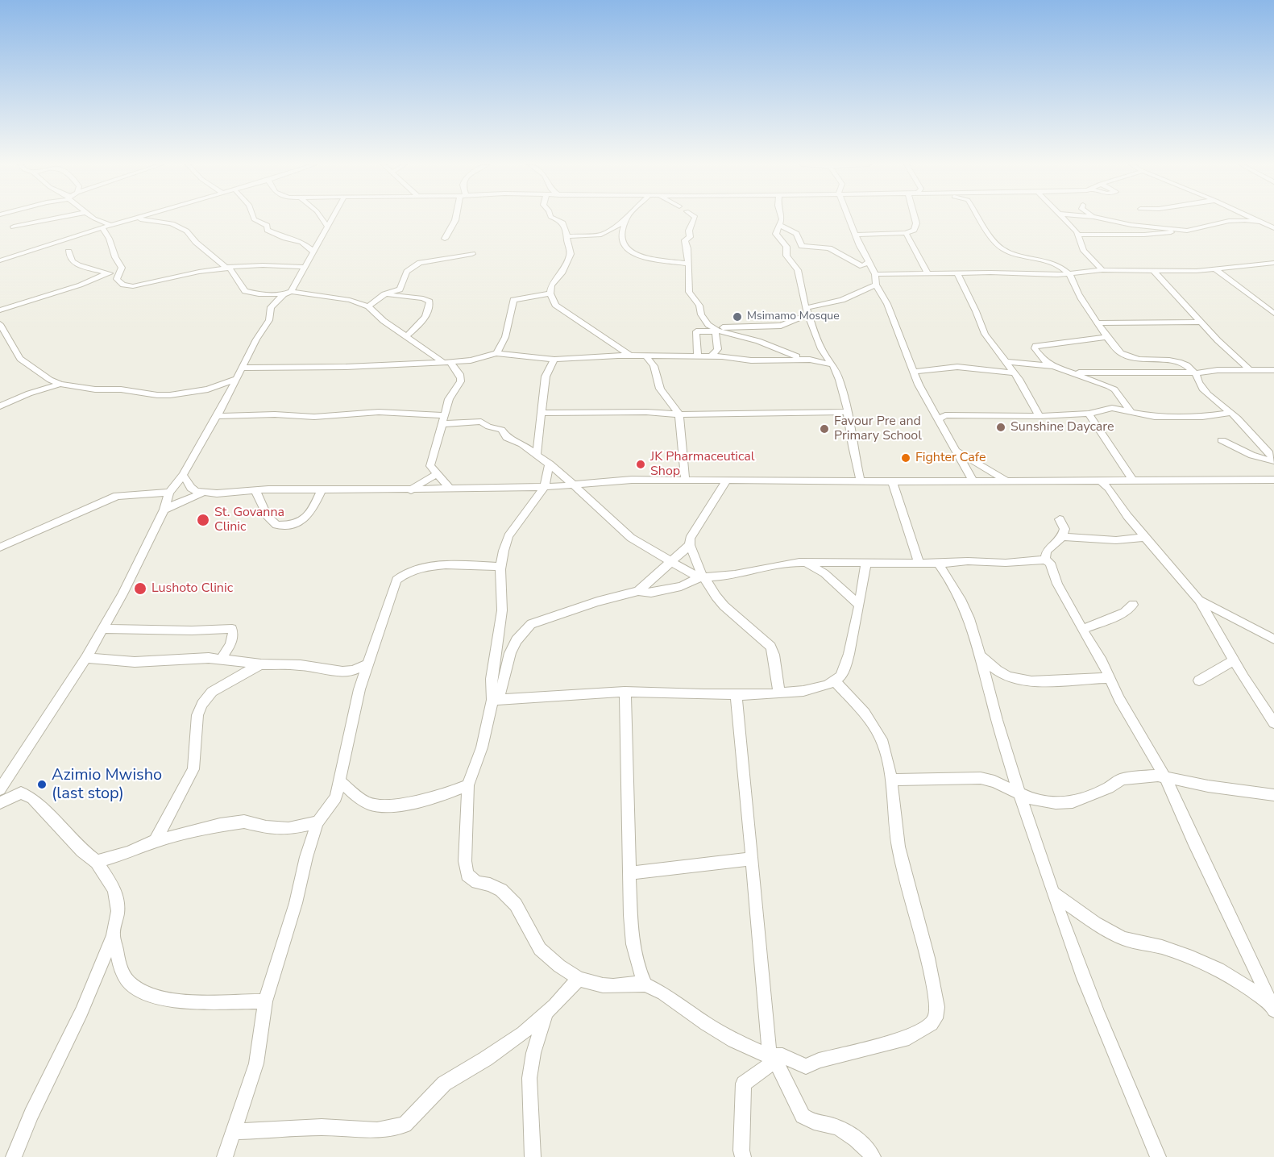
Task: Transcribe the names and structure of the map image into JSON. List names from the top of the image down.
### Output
{
  "places": [
    "Msimamo Mosque",
    "Sunshine Daycare",
    "Favour Pre and Primary School",
    "Fighter Cafe",
    "JK Pharmaceutical Shop",
    "St. Govanna Clinic",
    "Lushoto Clinic",
    "Azimio Mwisho (last stop)"
  ]
}
